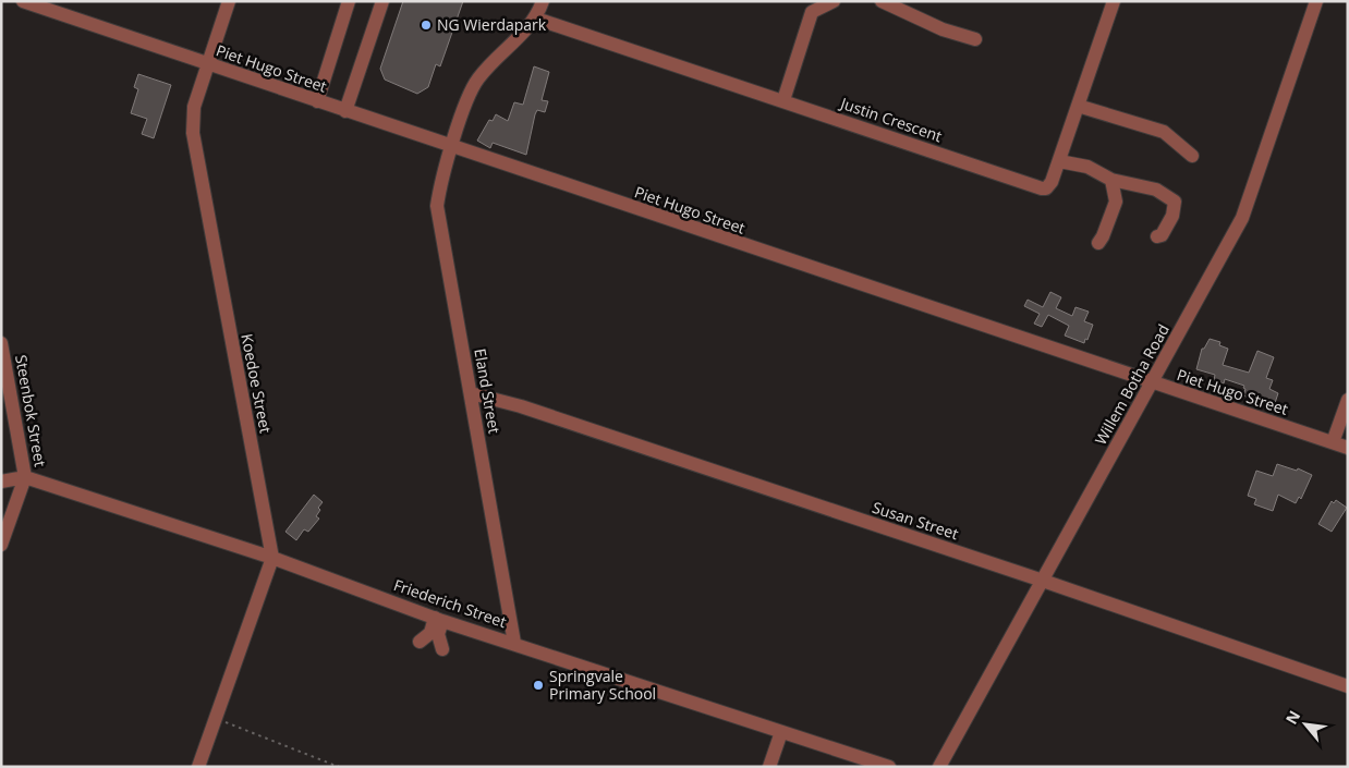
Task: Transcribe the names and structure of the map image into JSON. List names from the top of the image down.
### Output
{
  "streets": {
    "street": [
      "Piet Hugo Street",
      "Justin Crescent",
      "Koedoe Street",
      "Willem Botha Road",
      "Eland Street",
      "Steenbok Street",
      "Susan Street",
      "Friederich Street"
    ]
  },
  "crossings": [
    ["Piet Hugo Street", "Koedoe Street"],
    ["Piet Hugo Street", "Willem Botha Road"],
    ["Piet Hugo Street", "Eland Street"],
    ["Justin Crescent", "Eland Street"],
    ["Koedoe Street", "Friederich Street"],
    ["Willem Botha Road", "Susan Street"],
    ["Eland Street", "Susan Street"],
    ["Eland Street", "Friederich Street"],
    ["Steenbok Street", "Friederich Street"]
  ],
  "places": ["NG Wierdapark", "Springvale Primary School"],
  "north": "top left"
}
